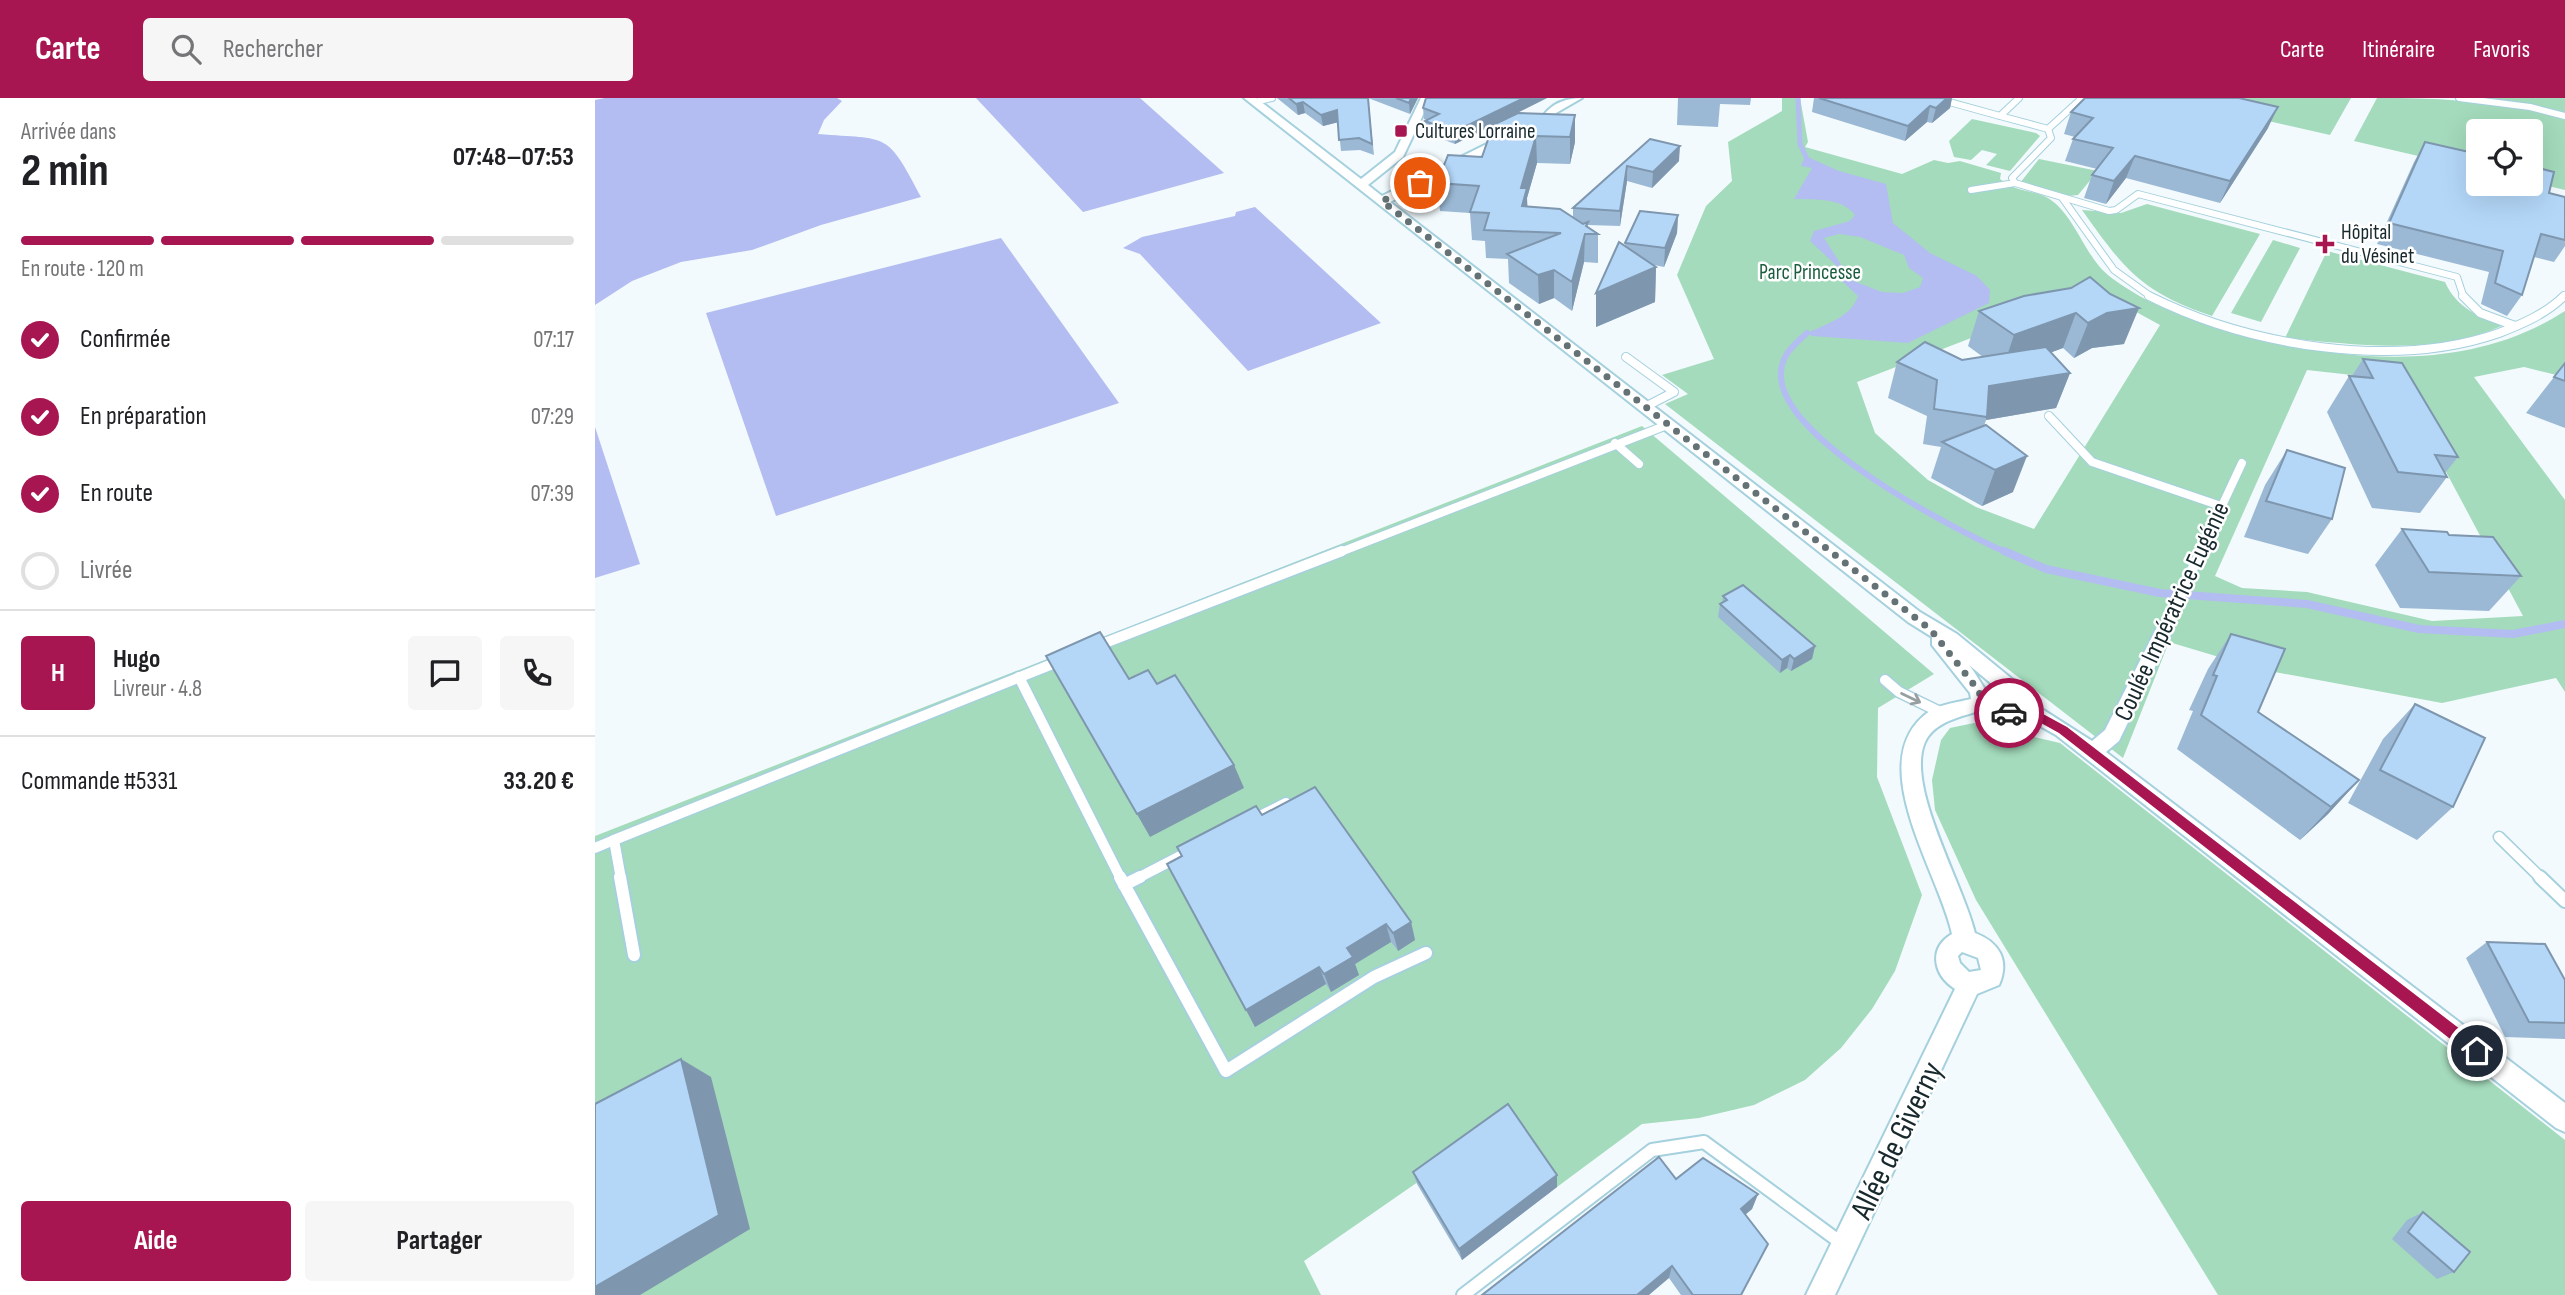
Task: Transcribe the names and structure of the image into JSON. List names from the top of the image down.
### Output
{
  "streets": {
    "street": ["Coulée Impératrice Eugénie", "Allée de Giverny"]
  },
  "parks": ["Parc Princesse"],
  "places": {
    "transit": ["Cultures Lorraine"],
    "health": ["Hôpital du Vésinet"]
  },
  "page": {
    "header": "Carte",
    "search": "Rechercher",
    "nav": ["Carte", "Itinéraire", "Favoris"],
    "heading": ["2 min", "Arrivée dans", "07:48–07:53"],
    "panel": [
      "Hugo",
      "Livreur · 4.8",
      "Commande #5331",
      "33.20 €"
    ],
    "bar": "En route · 120 m",
    "list": [
      ["Confirmée", "07:17"],
      ["En préparation", "07:29"],
      ["En route", "07:39"],
      "Livrée"
    ],
    "round": "H",
    "buttons": ["Aide", "Partager"]
  }
}
